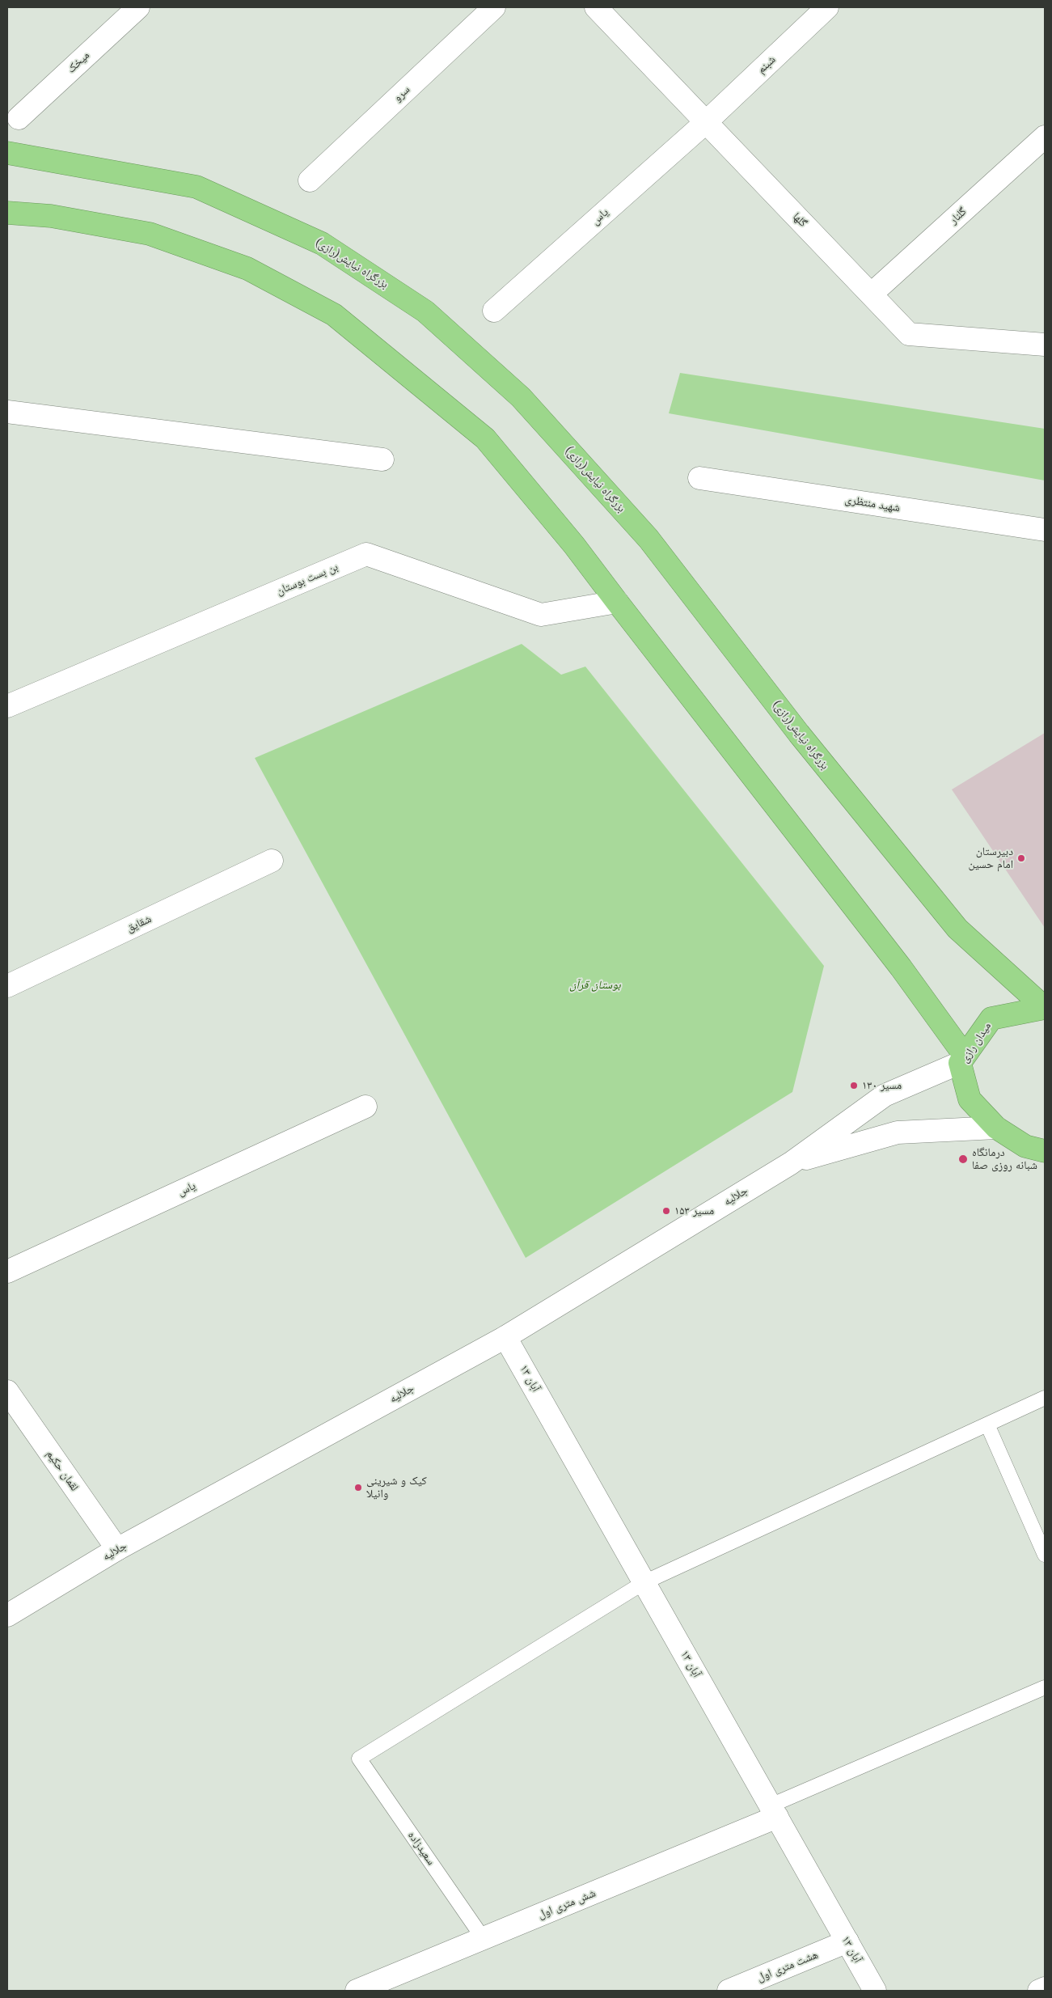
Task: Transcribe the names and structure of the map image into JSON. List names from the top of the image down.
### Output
{
  "streets": {
    "highway": ["بزرگراه نیایش(رازی)", "میدان رازی"],
    "street": [
      "میخک",
      "شبنم",
      "سرو",
      "گلنار",
      "یاس",
      "گلها",
      "شهید منتظری",
      "بن بست بوستان",
      "شقایق",
      "جلالیه",
      "۱۳ آبان",
      "لقمان حکیم",
      "شش متری اول",
      "هشت متری اول"
    ],
    "lane": ["سعیدزاده"]
  },
  "crossings": [
    ["شبنم", "یاس"],
    ["شبنم", "گلها"],
    ["گلنار", "گلها"],
    ["یاس", "گلها"],
    ["بزرگراه نیایش(رازی)", "میدان رازی"],
    ["جلالیه", "۱۳ آبان"],
    ["جلالیه", "لقمان حکیم"],
    ["۱۳ آبان", "سعیدزاده"],
    ["۱۳ آبان", "شش متری اول"],
    ["۱۳ آبان", "هشت متری اول"],
    ["سعیدزاده", "شش متری اول"]
  ],
  "parks": ["بوستان قرآن"],
  "places": [
    "دبیرستان امام حسین",
    "مسیر ۱۳۰",
    "درمانگاه شبانه روزی صفا",
    "مسیر ۱۵۳",
    "کیک و شیرینی وانیلا"
  ]
}
